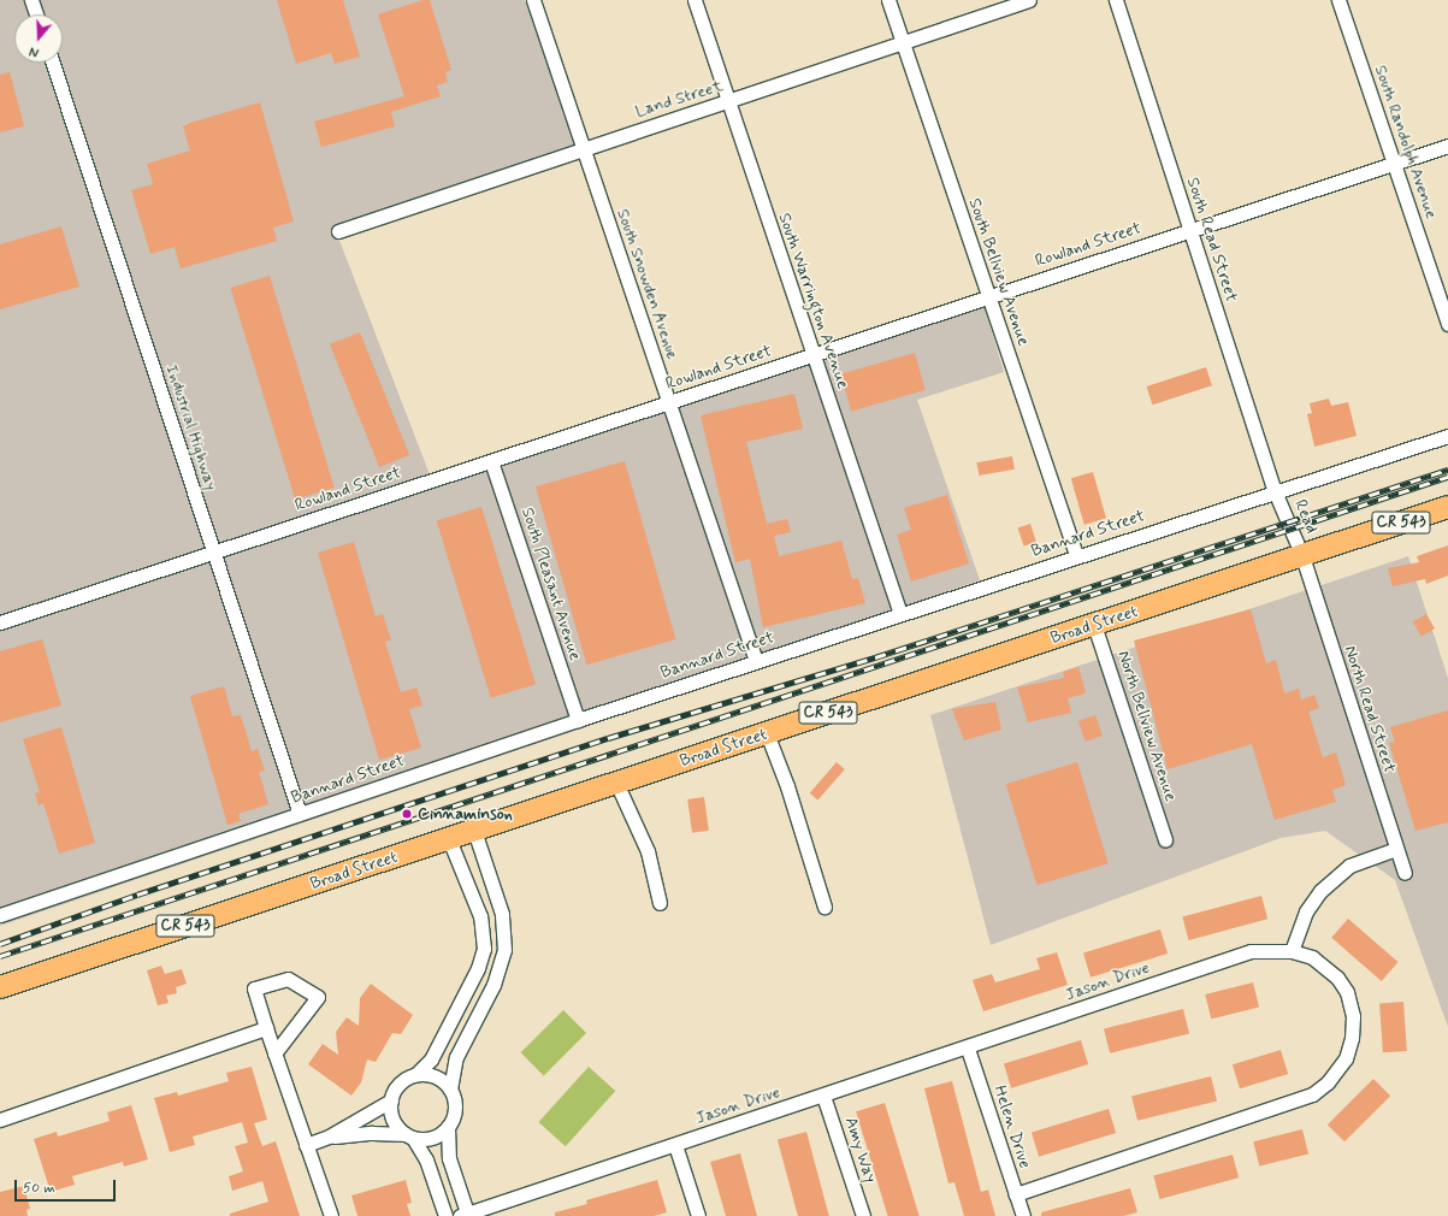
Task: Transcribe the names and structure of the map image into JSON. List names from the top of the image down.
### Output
{
  "streets": {
    "main road": ["CR 543", "Broad Street"],
    "street": [
      "Land Street",
      "South Randolph Avenue",
      "South Read Street",
      "Rowland Street",
      "South Bellview Avenue",
      "South Snowden Avenue",
      "South Warrington Avenue",
      "Industrial Highway",
      "Read",
      "Bannard Street",
      "South Pleasant Avenue",
      "North Read Street",
      "North Bellview Avenue",
      "Jason Drive",
      "Helen Drive",
      "Amy Way"
    ]
  },
  "crossings": [
    ["Land Street", "South Bellview Avenue"],
    ["Land Street", "South Snowden Avenue"],
    ["Land Street", "South Warrington Avenue"],
    ["South Randolph Avenue", "Rowland Street"],
    ["South Read Street", "Rowland Street"],
    ["South Read Street", "Read"],
    ["South Read Street", "Bannard Street"],
    ["Rowland Street", "South Bellview Avenue"],
    ["Rowland Street", "South Snowden Avenue"],
    ["Rowland Street", "South Warrington Avenue"],
    ["Rowland Street", "Industrial Highway"],
    ["Rowland Street", "South Pleasant Avenue"],
    ["South Bellview Avenue", "Bannard Street"],
    ["South Snowden Avenue", "Bannard Street"],
    ["South Warrington Avenue", "Bannard Street"],
    ["Industrial Highway", "Bannard Street"],
    ["Read", "Bannard Street"],
    ["Read", "Broad Street"],
    ["Read", "North Read Street"],
    ["Bannard Street", "South Pleasant Avenue"],
    ["Broad Street", "North Read Street"],
    ["Broad Street", "North Bellview Avenue"],
    ["Jason Drive", "Helen Drive"],
    ["Jason Drive", "Amy Way"]
  ],
  "places": ["Cinnaminson"],
  "scale_bar": "50 m",
  "north": "bottom"
}
